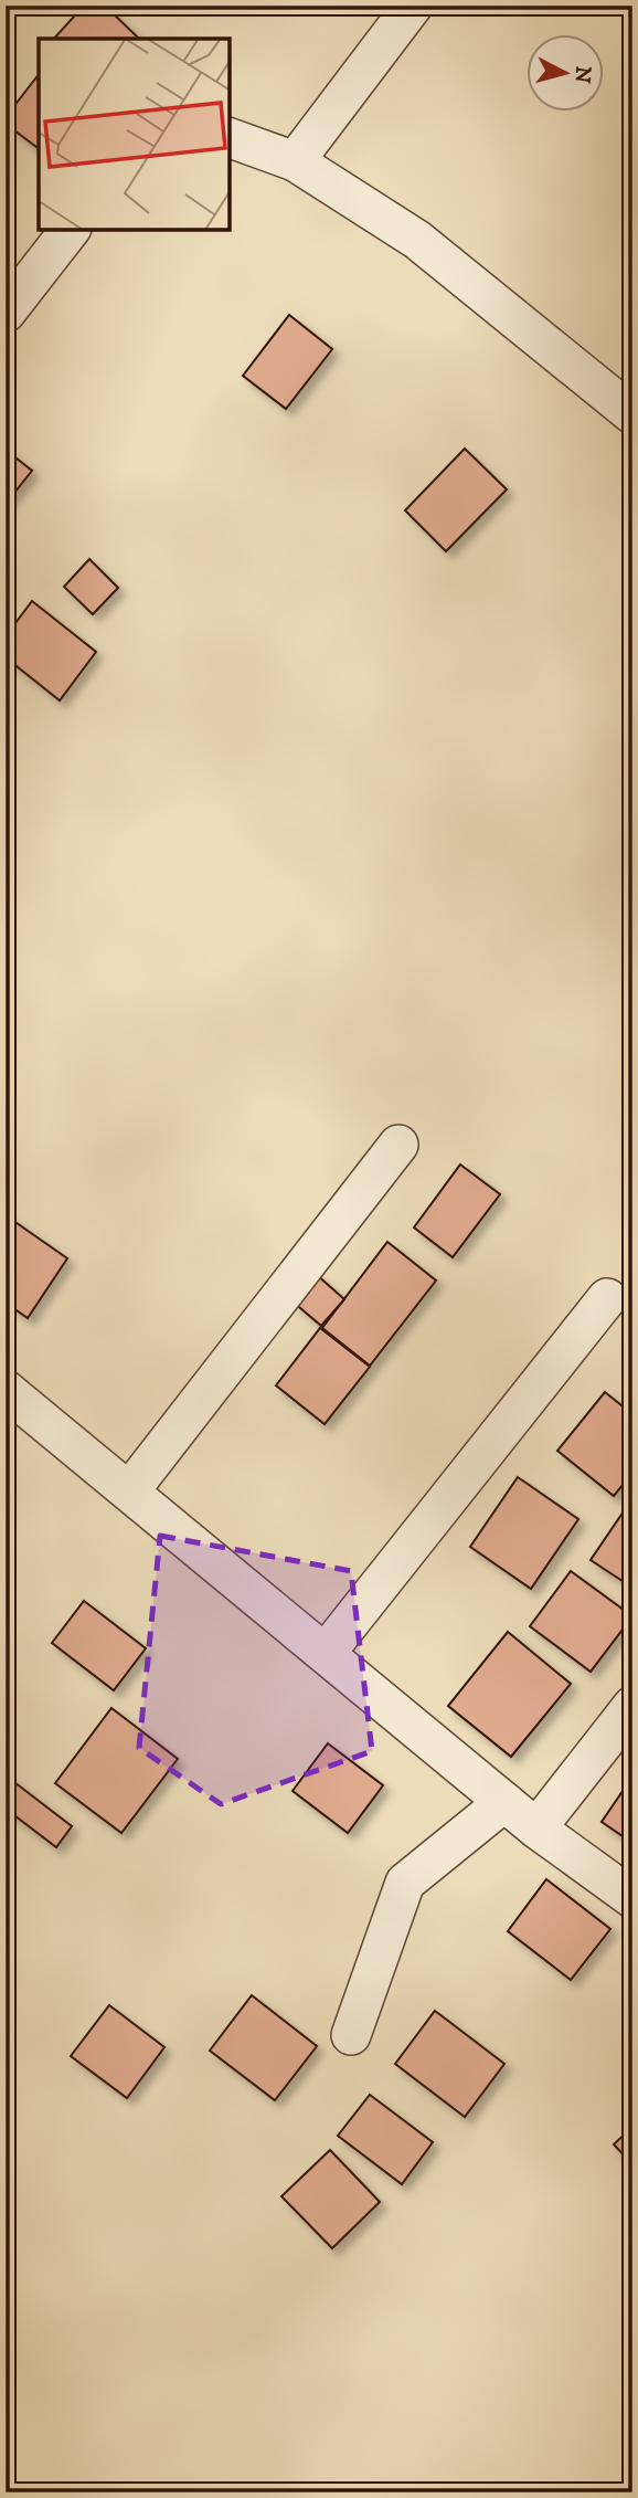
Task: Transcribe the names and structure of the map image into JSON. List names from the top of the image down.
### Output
{
  "north": "right"
}
